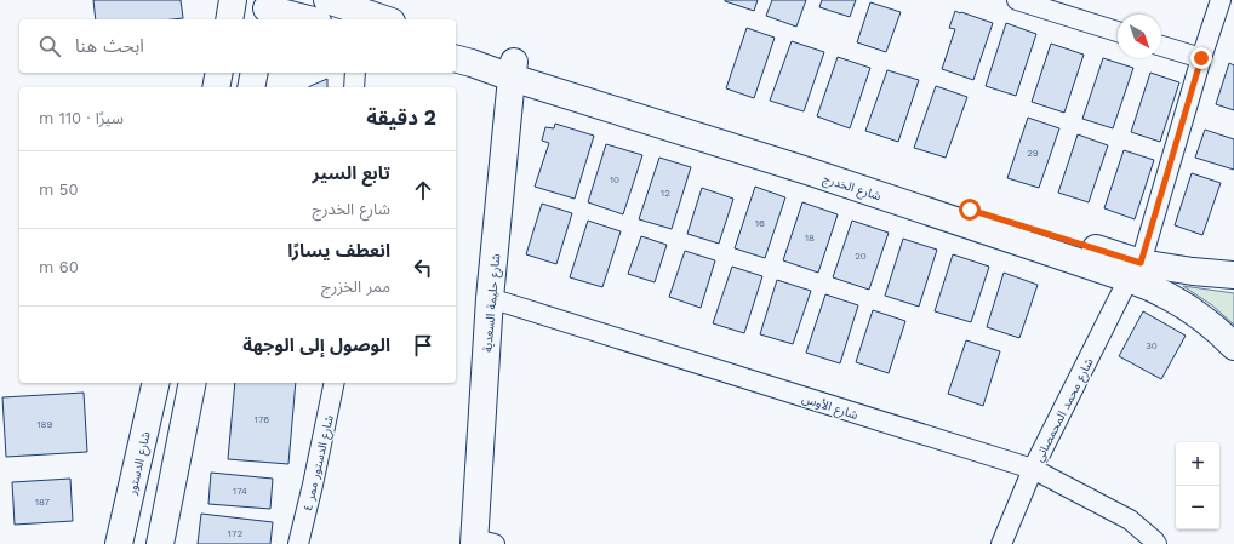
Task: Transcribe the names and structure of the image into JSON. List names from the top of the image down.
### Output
{
  "streets": {
    "street": [
      "شارع الخدرج",
      "شارع حليمة السعدية",
      "شارع الأوس",
      "شارع محمد المحمصاني",
      "شارع الدستور",
      "شارع الدستور ممر ٤"
    ]
  },
  "crossings": [
    ["شارع الخدرج", "شارع حليمة السعدية"],
    ["شارع الخدرج", "شارع محمد المحمصاني"],
    ["شارع حليمة السعدية", "شارع الأوس"],
    ["شارع الأوس", "شارع محمد المحمصاني"]
  ],
  "house_numbers": [
    "29",
    "10",
    "12",
    "16",
    "18",
    "20",
    "30",
    "176",
    "189",
    "174",
    "187",
    "172"
  ],
  "north": "bottom right",
  "page": {
    "search": "ابحث هنا",
    "heading": ["2 دقيقة", "سيرًا · 110 m"],
    "list": [
      ["تابع السير", "شارع الخدرج", "50 m"],
      ["انعطف يسارًا", "ممر الخزرج", "60 m"],
      "الوصول إلى الوجهة"
    ],
    "map_buttons": ["+", "−"]
  }
}
